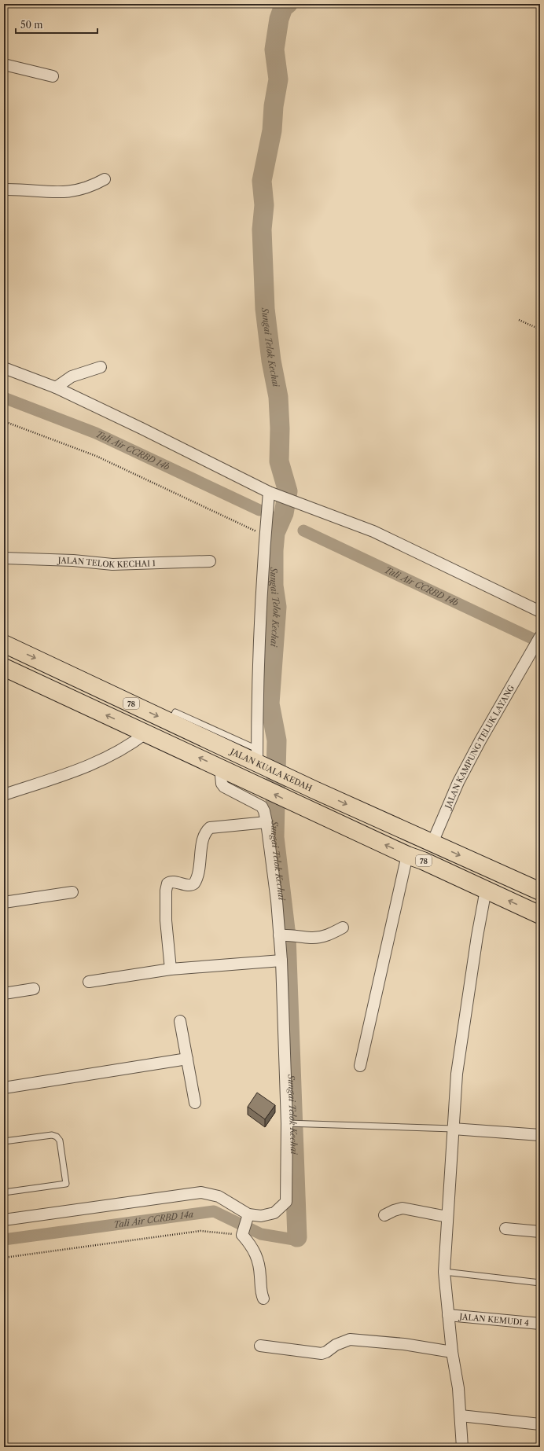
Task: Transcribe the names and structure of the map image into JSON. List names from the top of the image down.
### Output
{
  "streets": {
    "main road": ["78", "JALAN KUALA KEDAH"],
    "street": ["JALAN TELOK KECHAI 1", "JALAN KAMPUNG TELUK LAYANG", "JALAN KEMUDI 4"]
  },
  "crossings": [
    ["JALAN KAMPUNG TELUK LAYANG", "JALAN KUALA KEDAH"]
  ],
  "water": ["Sungai Telok Kechai", "Tali Air CCRBD 14b", "Tali Air CCRBD 14a"],
  "scale_bar": "50 m"
}
